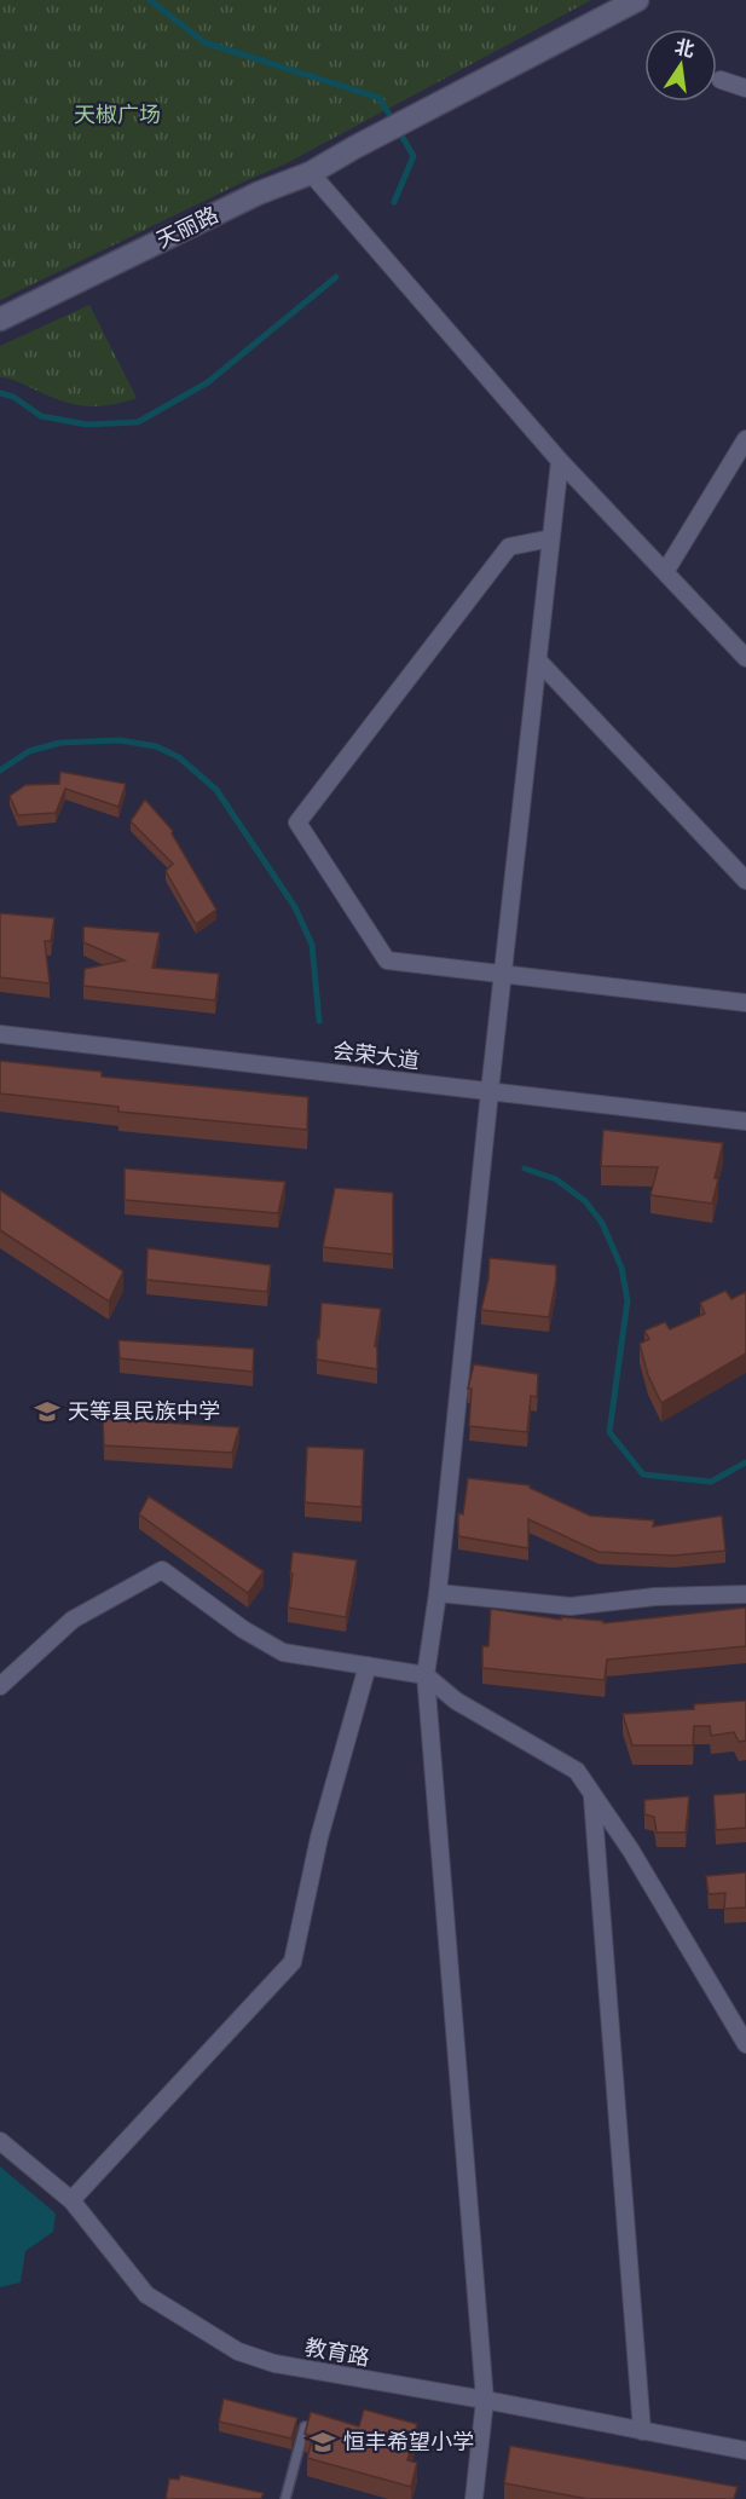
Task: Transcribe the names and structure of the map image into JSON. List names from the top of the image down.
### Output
{
  "streets": {
    "street": ["天丽路", "会荣大道", "教育路"]
  },
  "parks": ["天椒广场"],
  "places": {
    "school or university": ["天等县民族中学", "恒丰希望小学"]
  },
  "north": "top"
}
